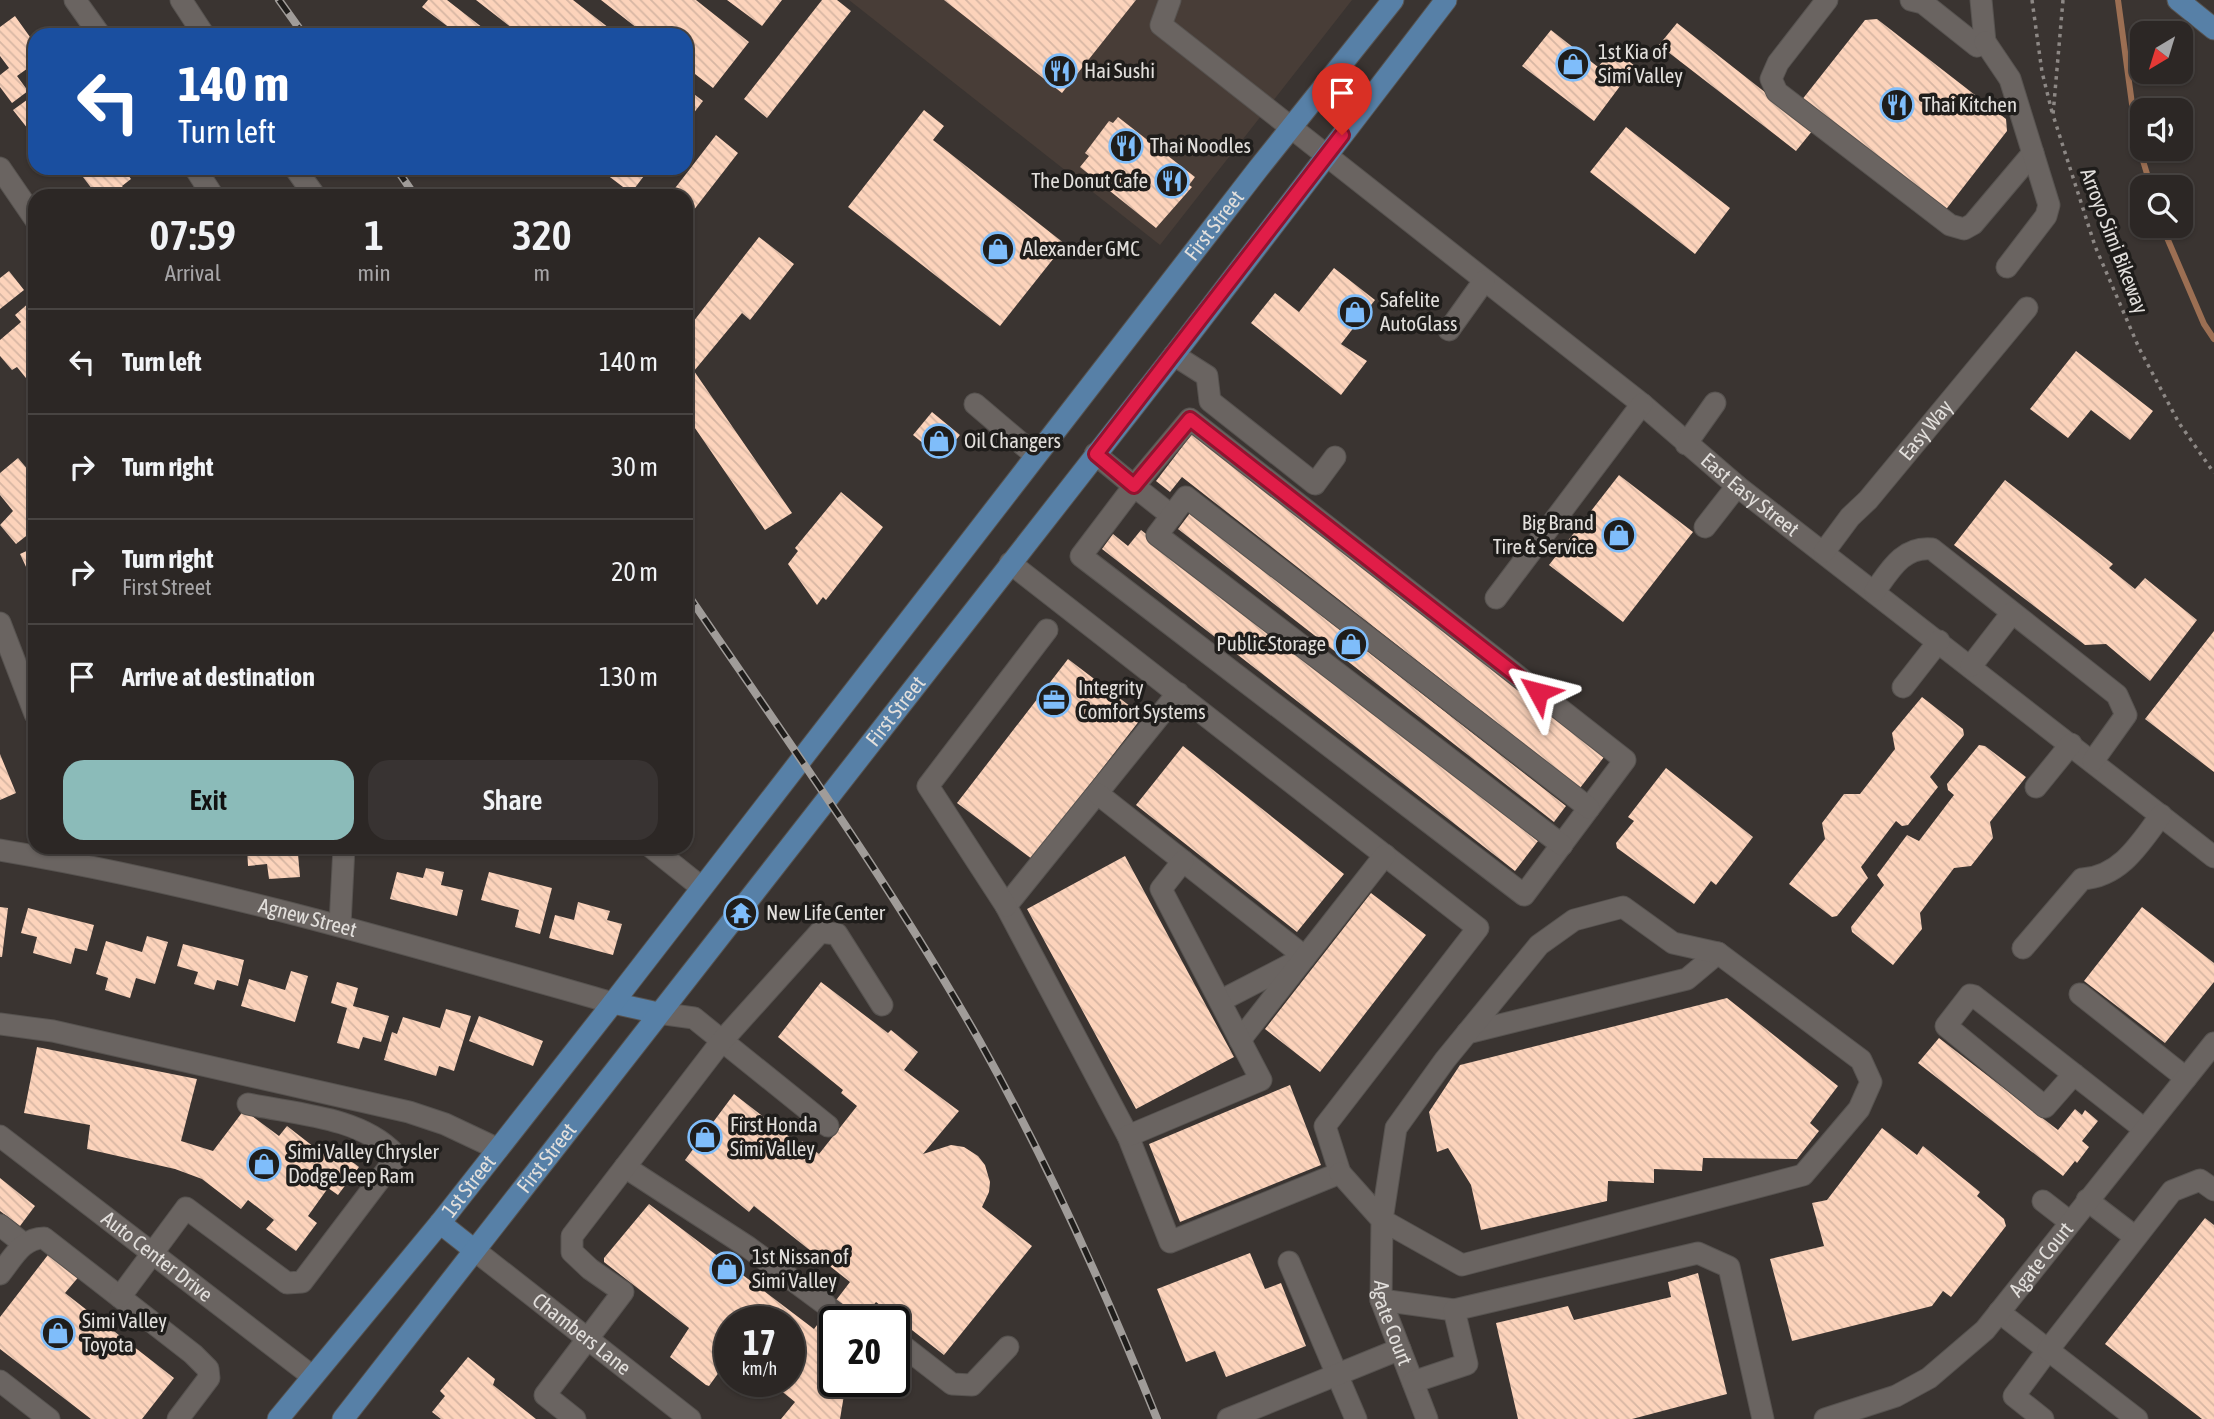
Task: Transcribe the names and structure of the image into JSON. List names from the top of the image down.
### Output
{
  "streets": {
    "main road": ["First Street", "1st Street"],
    "street": [
      "Easy Way",
      "East Easy Street",
      "Agnew Street",
      "Auto Center Drive",
      "Agate Court",
      "Chambers Lane"
    ],
    "path": ["Arroyo Simi Bikeway"]
  },
  "crossings": [
    ["First Street", "East Easy Street"],
    ["First Street", "Agnew Street"],
    ["First Street", "1st Street"],
    ["First Street", "Chambers Lane"],
    ["Easy Way", "East Easy Street"]
  ],
  "places": {
    "shop": [
      "1st Kia of Simi Valley",
      "Alexander GMC",
      "Safelite AutoGlass",
      "Oil Changers",
      "Big Brand Tire & Service",
      "Public Storage",
      "First Honda Simi Valley",
      "Simi Valley Chrysler Dodge Jeep Ram",
      "1st Nissan of Simi Valley",
      "Simi Valley Toyota"
    ],
    "restaurant": [
      "Hai Sushi",
      "Thai Kitchen",
      "Thai Noodles",
      "The Donut Cafe"
    ],
    "office": ["Integrity Comfort Systems"],
    "temple": ["New Life Center"]
  },
  "north": "bottom left",
  "page": {
    "turn": ["140 m", "Turn left"],
    "eta": [
      "07:59",
      "Arrival",
      "1",
      "min",
      "320",
      "m"
    ],
    "list": [
      {
        "name": "Turn left",
        "value": "140 m"
      },
      {
        "name": "Turn right",
        "value": "30 m"
      },
      {
        "name": "Turn right",
        "note": "First Street",
        "value": "20 m"
      },
      {
        "name": "Arrive at destination",
        "value": "130 m"
      }
    ],
    "buttons": ["Exit", "Share"],
    "speed": "17 km/h",
    "limit": "20"
  }
}
